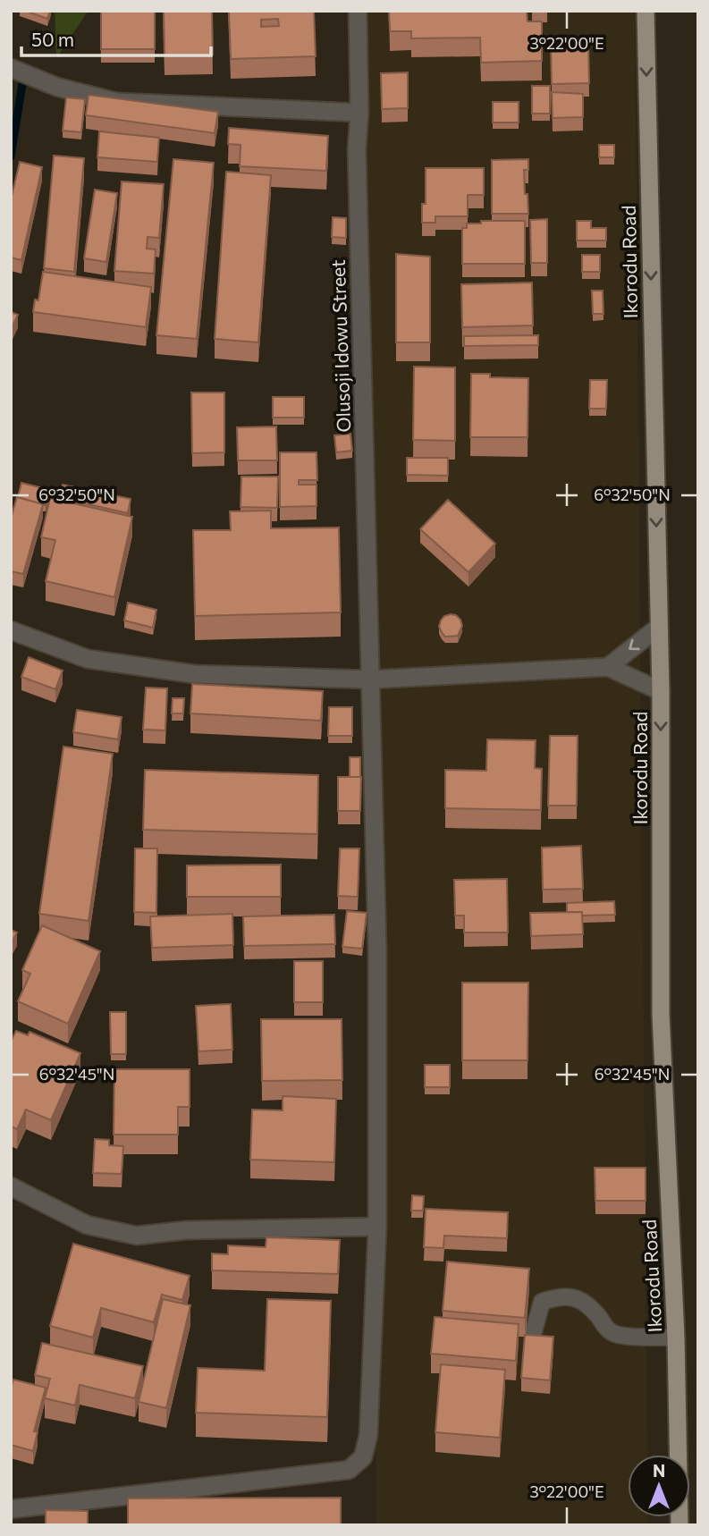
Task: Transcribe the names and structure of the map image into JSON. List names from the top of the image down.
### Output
{
  "streets": {
    "main road": ["Ikorodu Road"],
    "street": ["Olusoji Idowu Street"]
  },
  "one_way": ["Ikorodu Road"],
  "scale_bar": "50 m",
  "north": "top",
  "coordinates": ["3°22'00\"E", "6°32'50\"N", "6°32'45\"N"]
}
